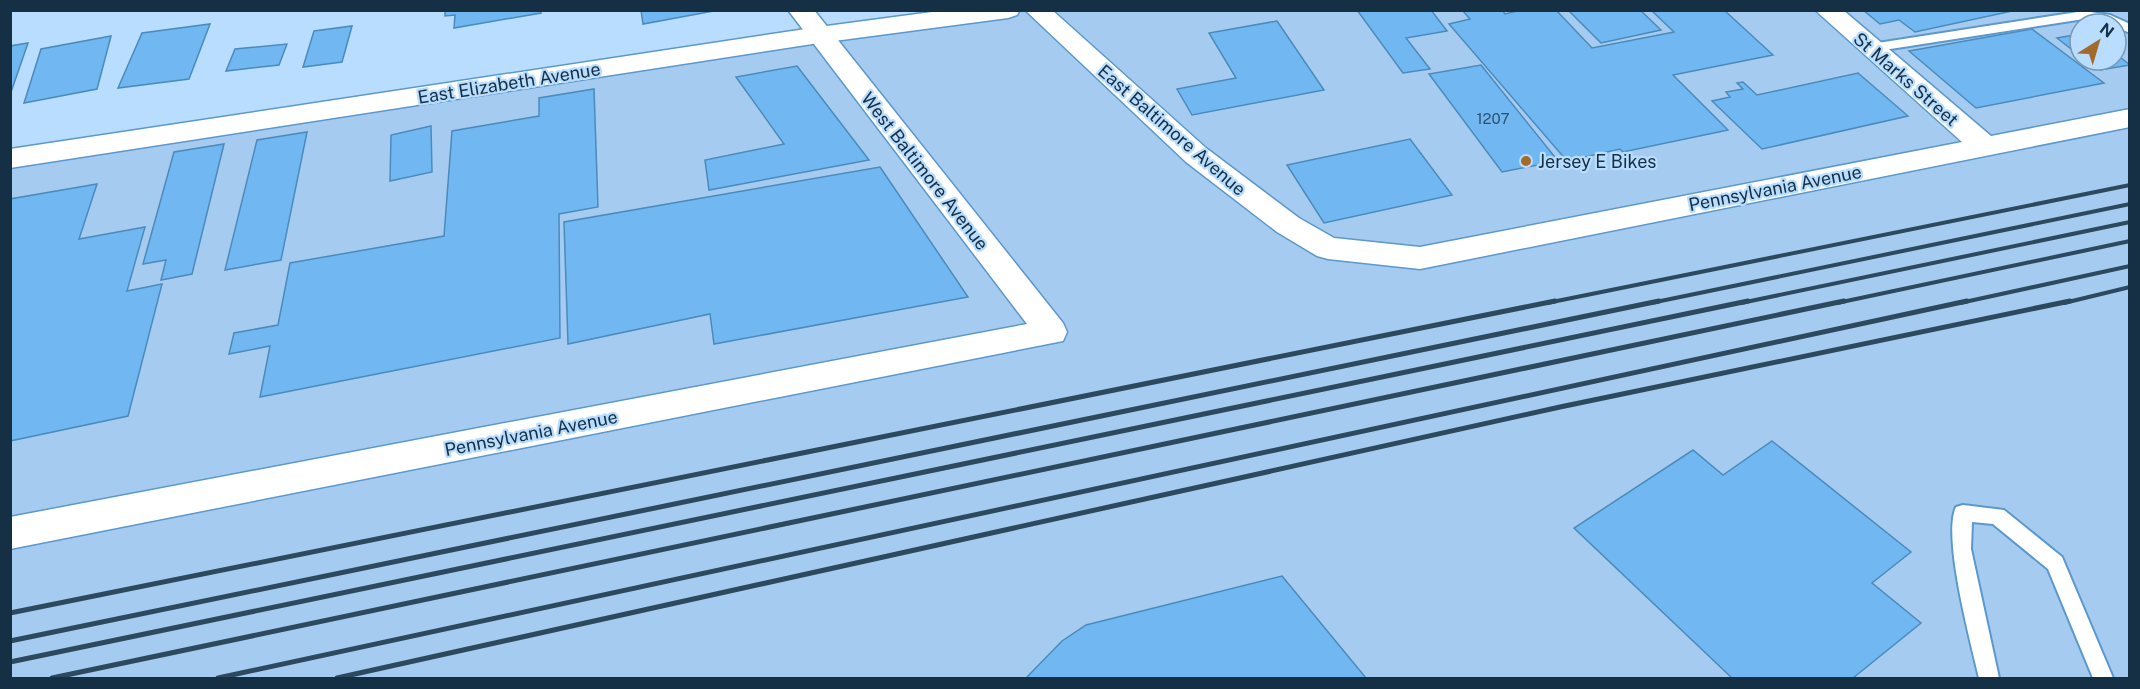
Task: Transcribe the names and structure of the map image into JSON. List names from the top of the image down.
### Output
{
  "streets": {
    "street": [
      "St Marks Street",
      "East Elizabeth Avenue",
      "East Baltimore Avenue",
      "West Baltimore Avenue",
      "Pennsylvania Avenue"
    ]
  },
  "crossings": [
    ["St Marks Street", "Pennsylvania Avenue"],
    ["East Elizabeth Avenue", "West Baltimore Avenue"],
    ["East Baltimore Avenue", "Pennsylvania Avenue"],
    ["West Baltimore Avenue", "Pennsylvania Avenue"]
  ],
  "places": ["Jersey E Bikes"],
  "house_numbers": ["1207"],
  "north": "top right"
}
